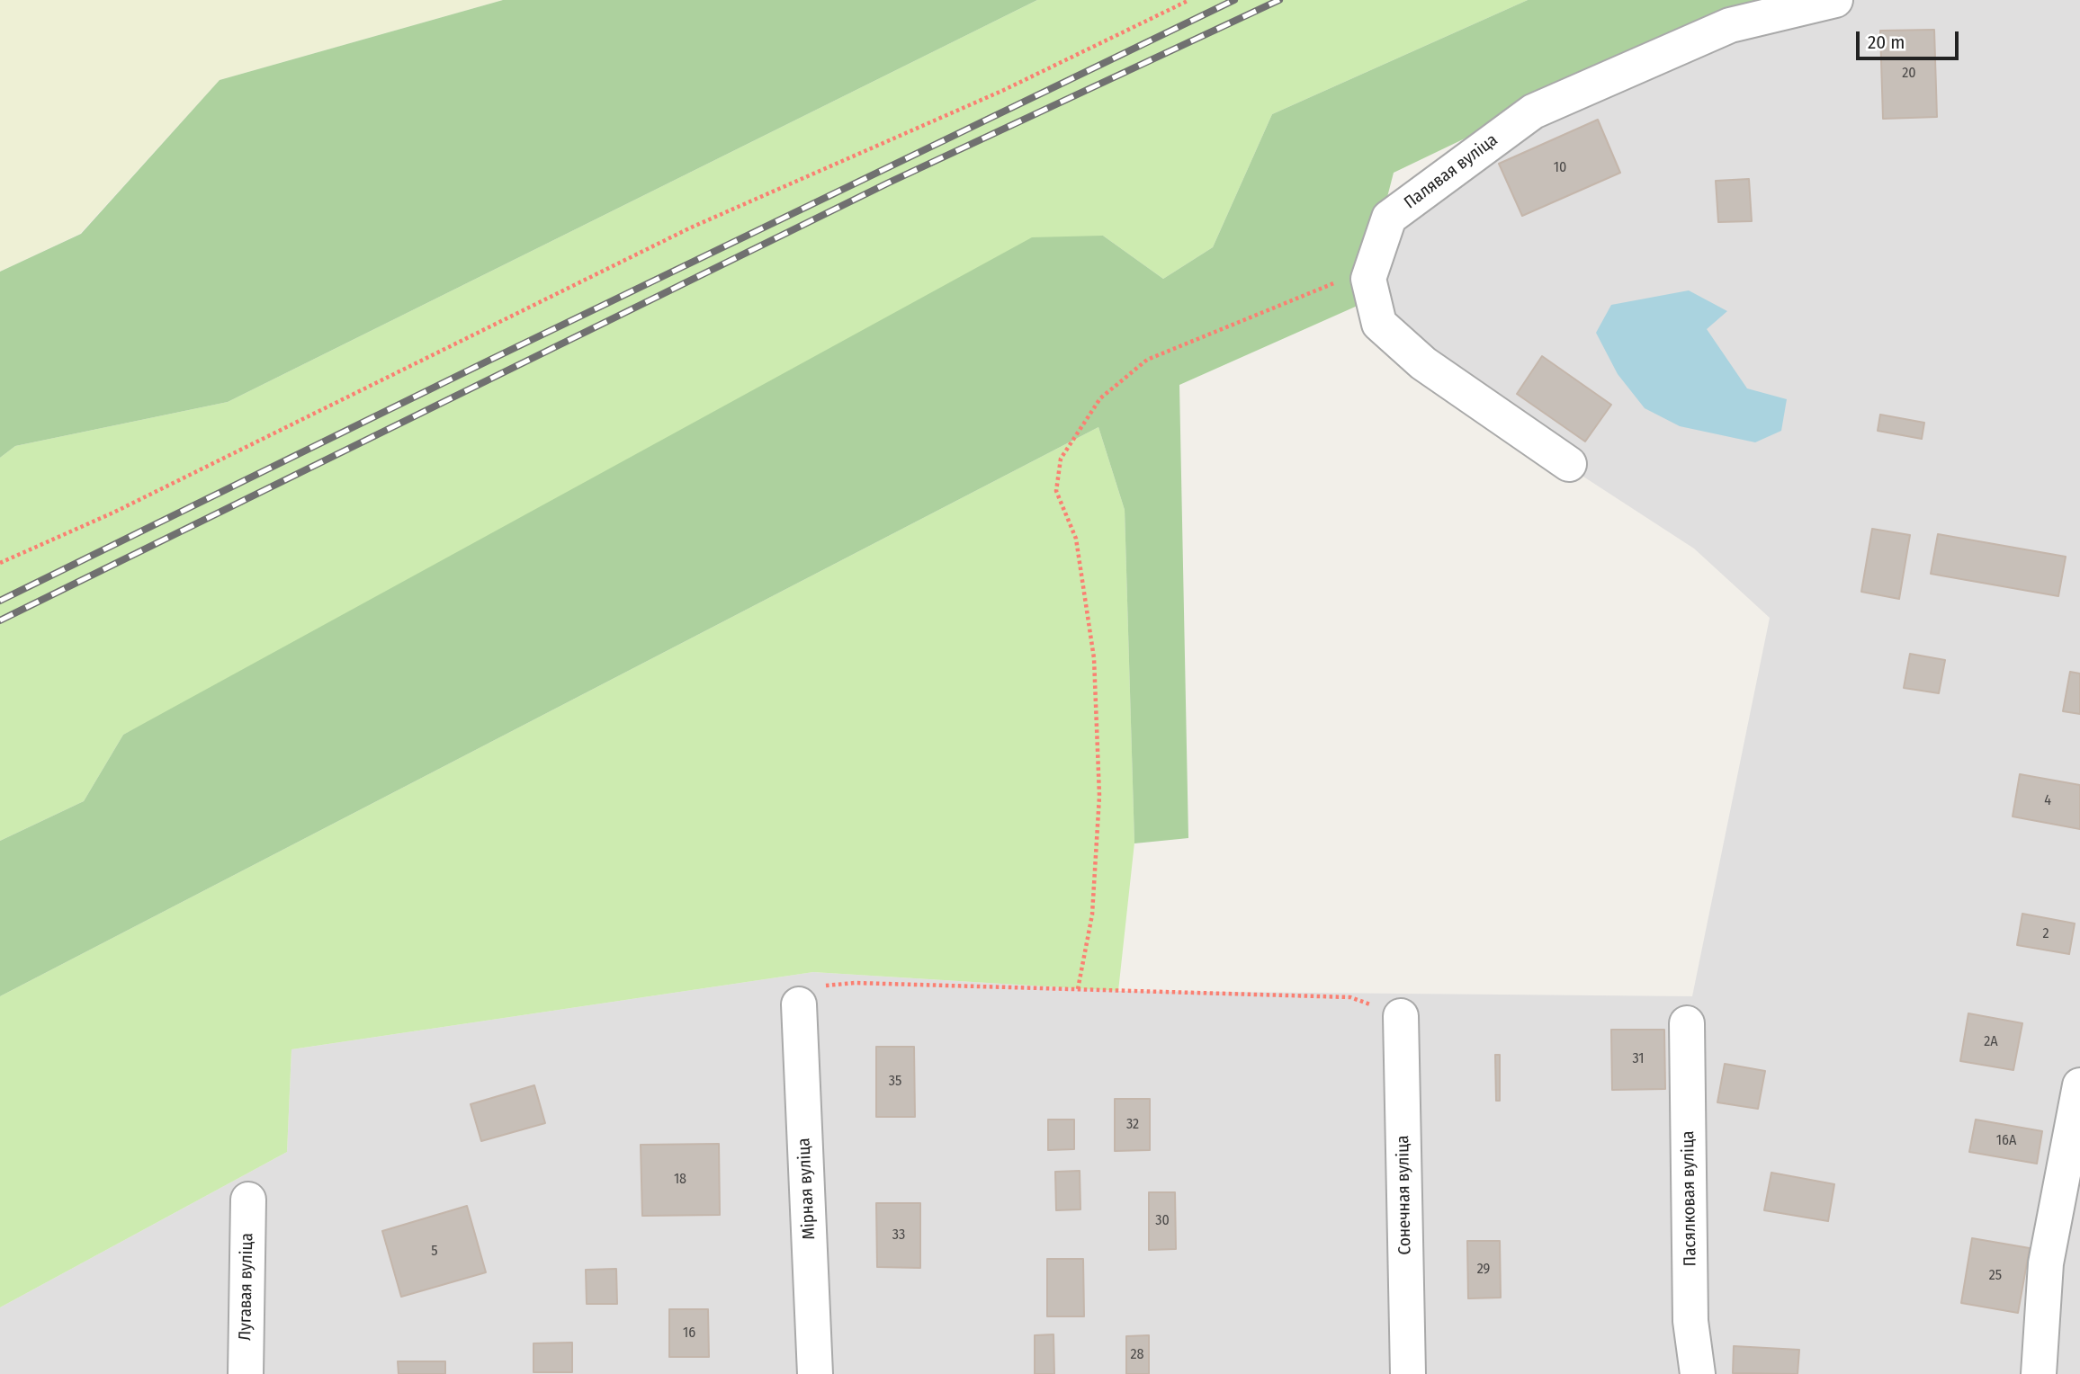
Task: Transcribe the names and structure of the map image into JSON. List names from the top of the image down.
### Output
{
  "streets": {
    "street": [
      "Палявая вуліца",
      "Мірная вуліца",
      "Сонечная вуліца",
      "Пасялковая вуліца",
      "Лугавая вуліца"
    ]
  },
  "house_numbers": [
    "20",
    "10",
    "4",
    "2",
    "2А",
    "31",
    "35",
    "32",
    "16А",
    "18",
    "30",
    "33",
    "5",
    "29",
    "25",
    "16",
    "28"
  ],
  "scale_bar": "20 m"
}
